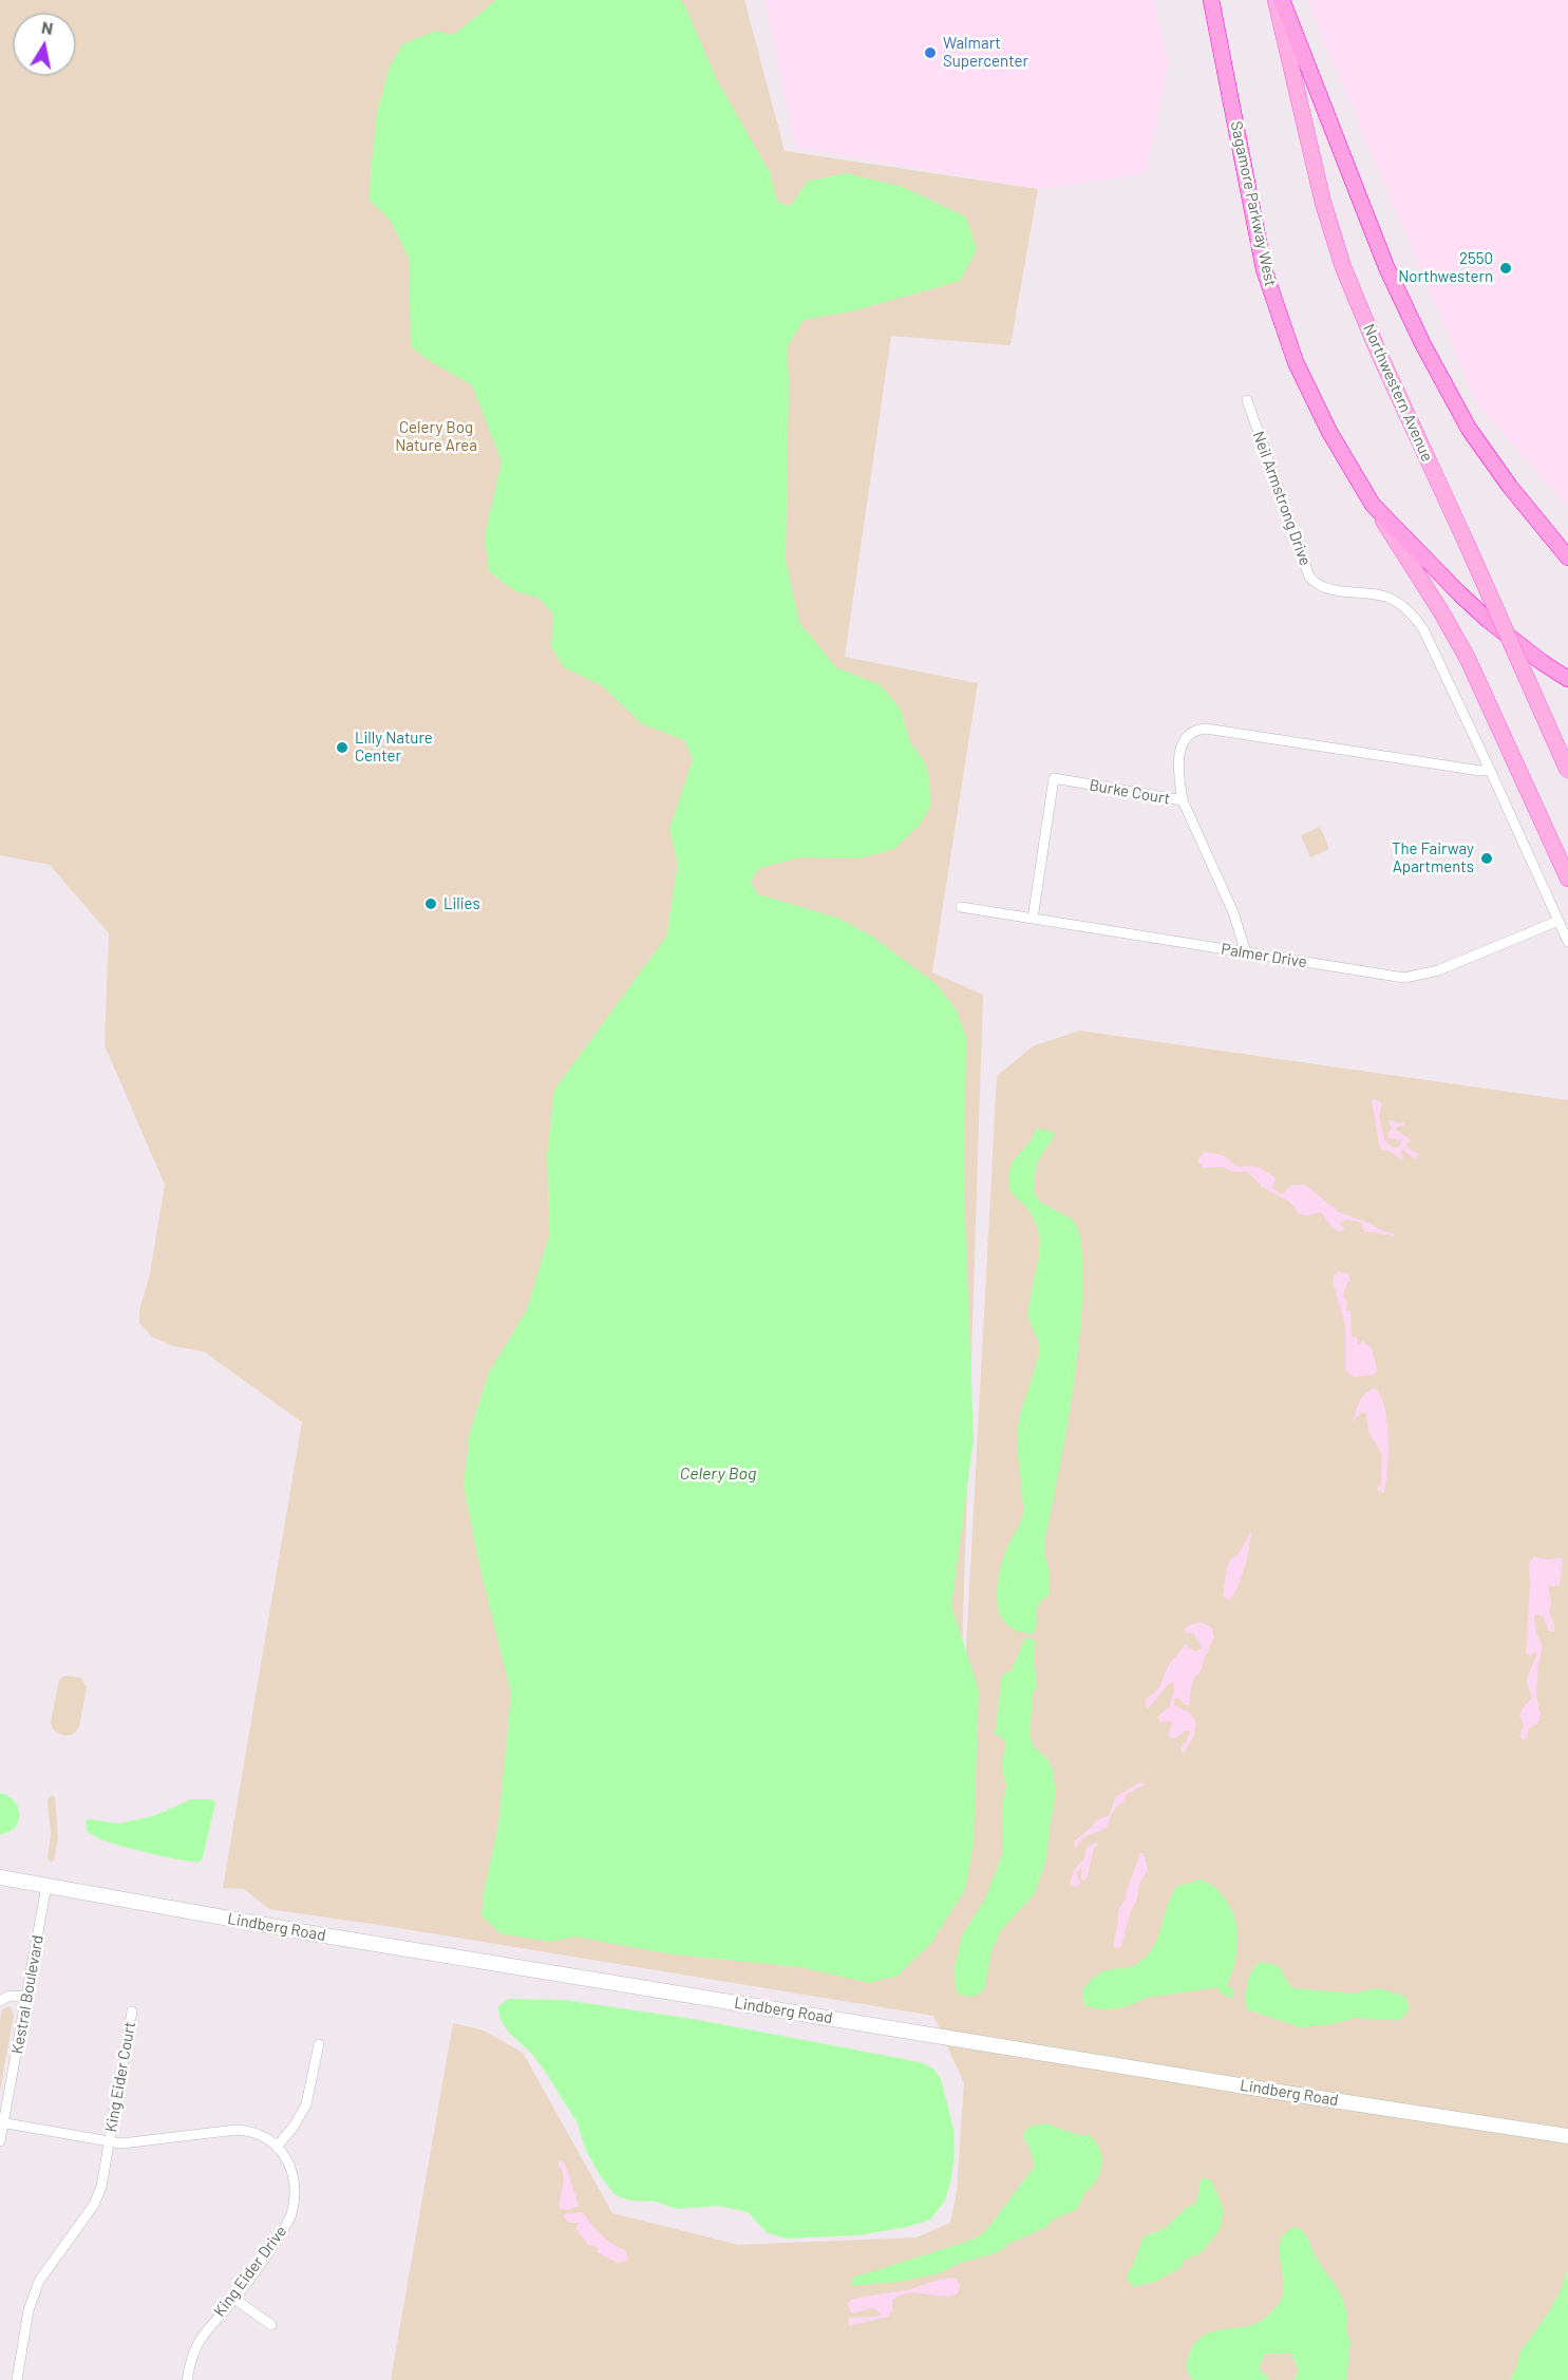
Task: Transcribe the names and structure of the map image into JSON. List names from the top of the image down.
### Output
{
  "streets": {
    "highway": ["Sagamore Parkway West"],
    "main road": ["Northwestern Avenue", "Lindberg Road"],
    "street": [
      "Neil Armstrong Drive",
      "Burke Court",
      "Palmer Drive",
      "Kestral Boulevard",
      "King Eider Court",
      "King Eider Drive"
    ]
  },
  "crossings": [
    ["Neil Armstrong Drive", "Palmer Drive"],
    ["Burke Court", "Palmer Drive"],
    ["Lindberg Road", "Kestral Boulevard"]
  ],
  "water": ["Celery Bog"],
  "parks": ["Celery Bog Nature Area"],
  "places": [
    "Walmart Supercenter",
    "2550 Northwestern",
    "Lilly Nature Center",
    "The Fairway Apartments",
    "Lilies"
  ],
  "north": "top"
}
